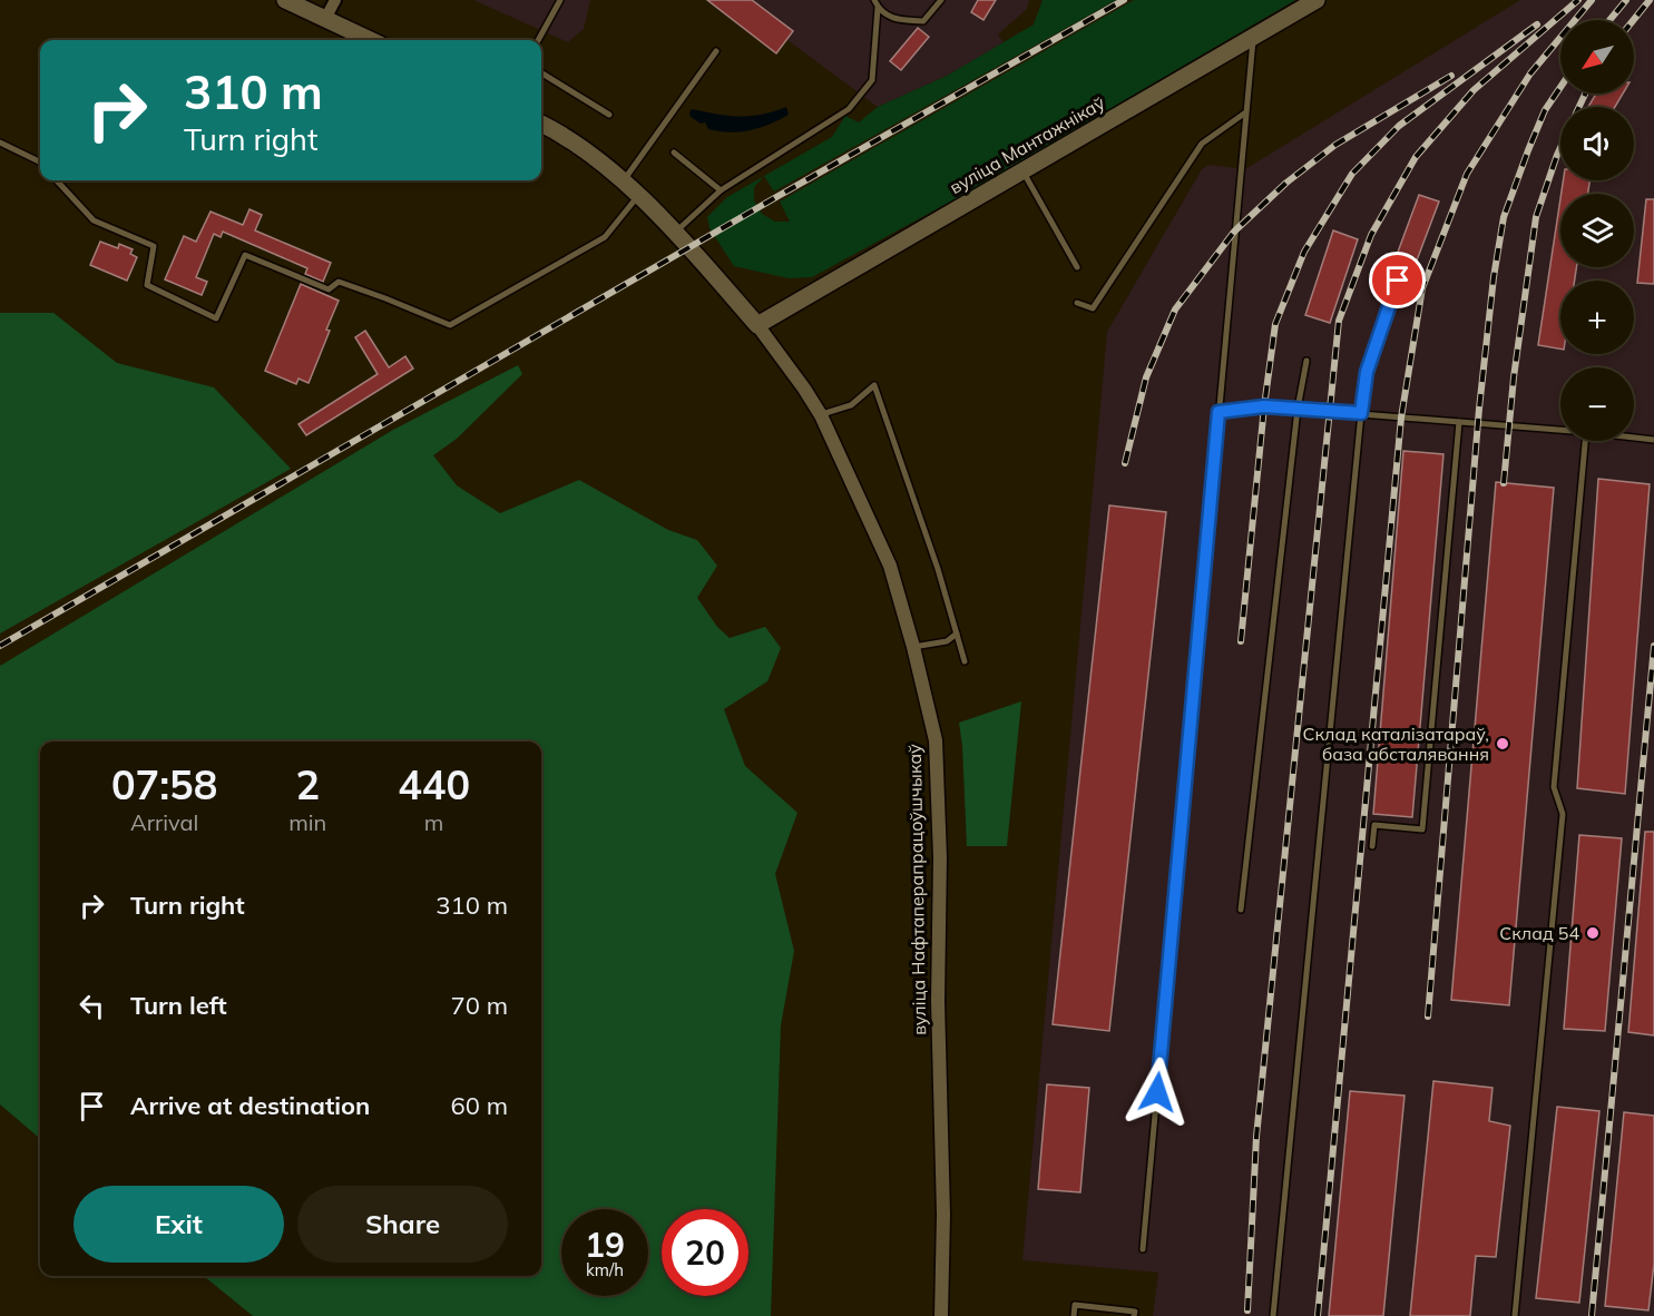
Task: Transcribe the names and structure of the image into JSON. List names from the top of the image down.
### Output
{
  "streets": {
    "main road": ["вуліца Мантажнікаў", "вуліца Нафтаперапрацоўшчыкаў"]
  },
  "crossings": [
    ["вуліца Мантажнікаў", "вуліца Нафтаперапрацоўшчыкаў"]
  ],
  "places": ["Склад каталізатараў, база абсталявання", "Склад 54"],
  "north": "bottom left",
  "page": {
    "map_buttons": ["+", "−"],
    "turn": ["310 m", "Turn right"],
    "eta": [
      "07:58",
      "Arrival",
      "2",
      "min",
      "440",
      "m"
    ],
    "list": [
      {
        "name": "Turn right",
        "value": "310 m"
      },
      {
        "name": "Turn left",
        "value": "70 m"
      },
      {
        "name": "Arrive at destination",
        "value": "60 m"
      }
    ],
    "buttons": ["Exit", "Share"],
    "speed": "19 km/h",
    "limit": "20"
  }
}
